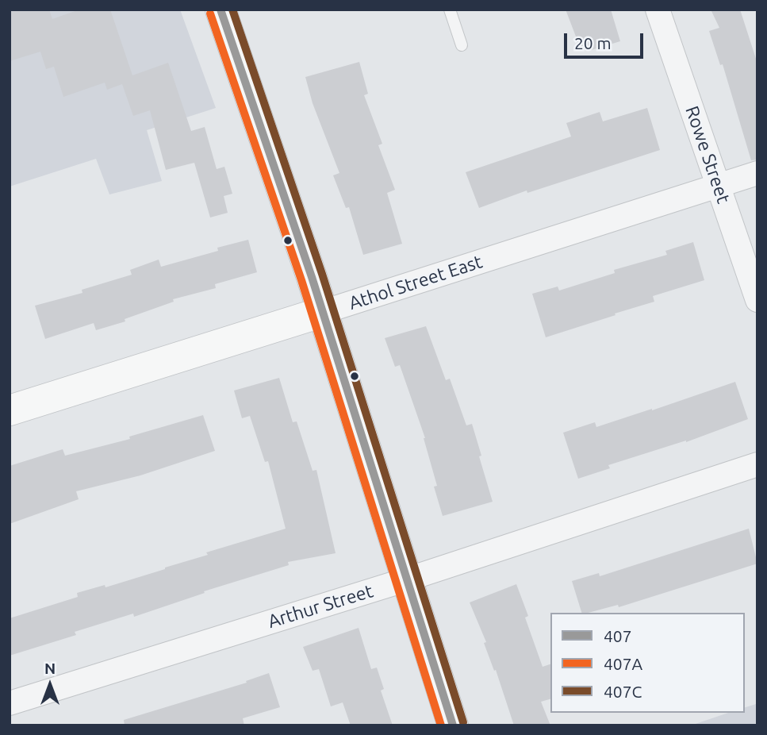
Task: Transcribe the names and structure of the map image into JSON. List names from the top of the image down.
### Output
{
  "streets": {
    "main road": ["Athol Street East"],
    "street": ["Rowe Street", "Arthur Street"]
  },
  "crossings": [
    ["Rowe Street", "Athol Street East"]
  ],
  "lines": ["transit line 407", "transit line 407C", "transit line 407A"],
  "legend": ["407", "407A", "407C"],
  "scale_bar": "20 m",
  "north": "top"
}
